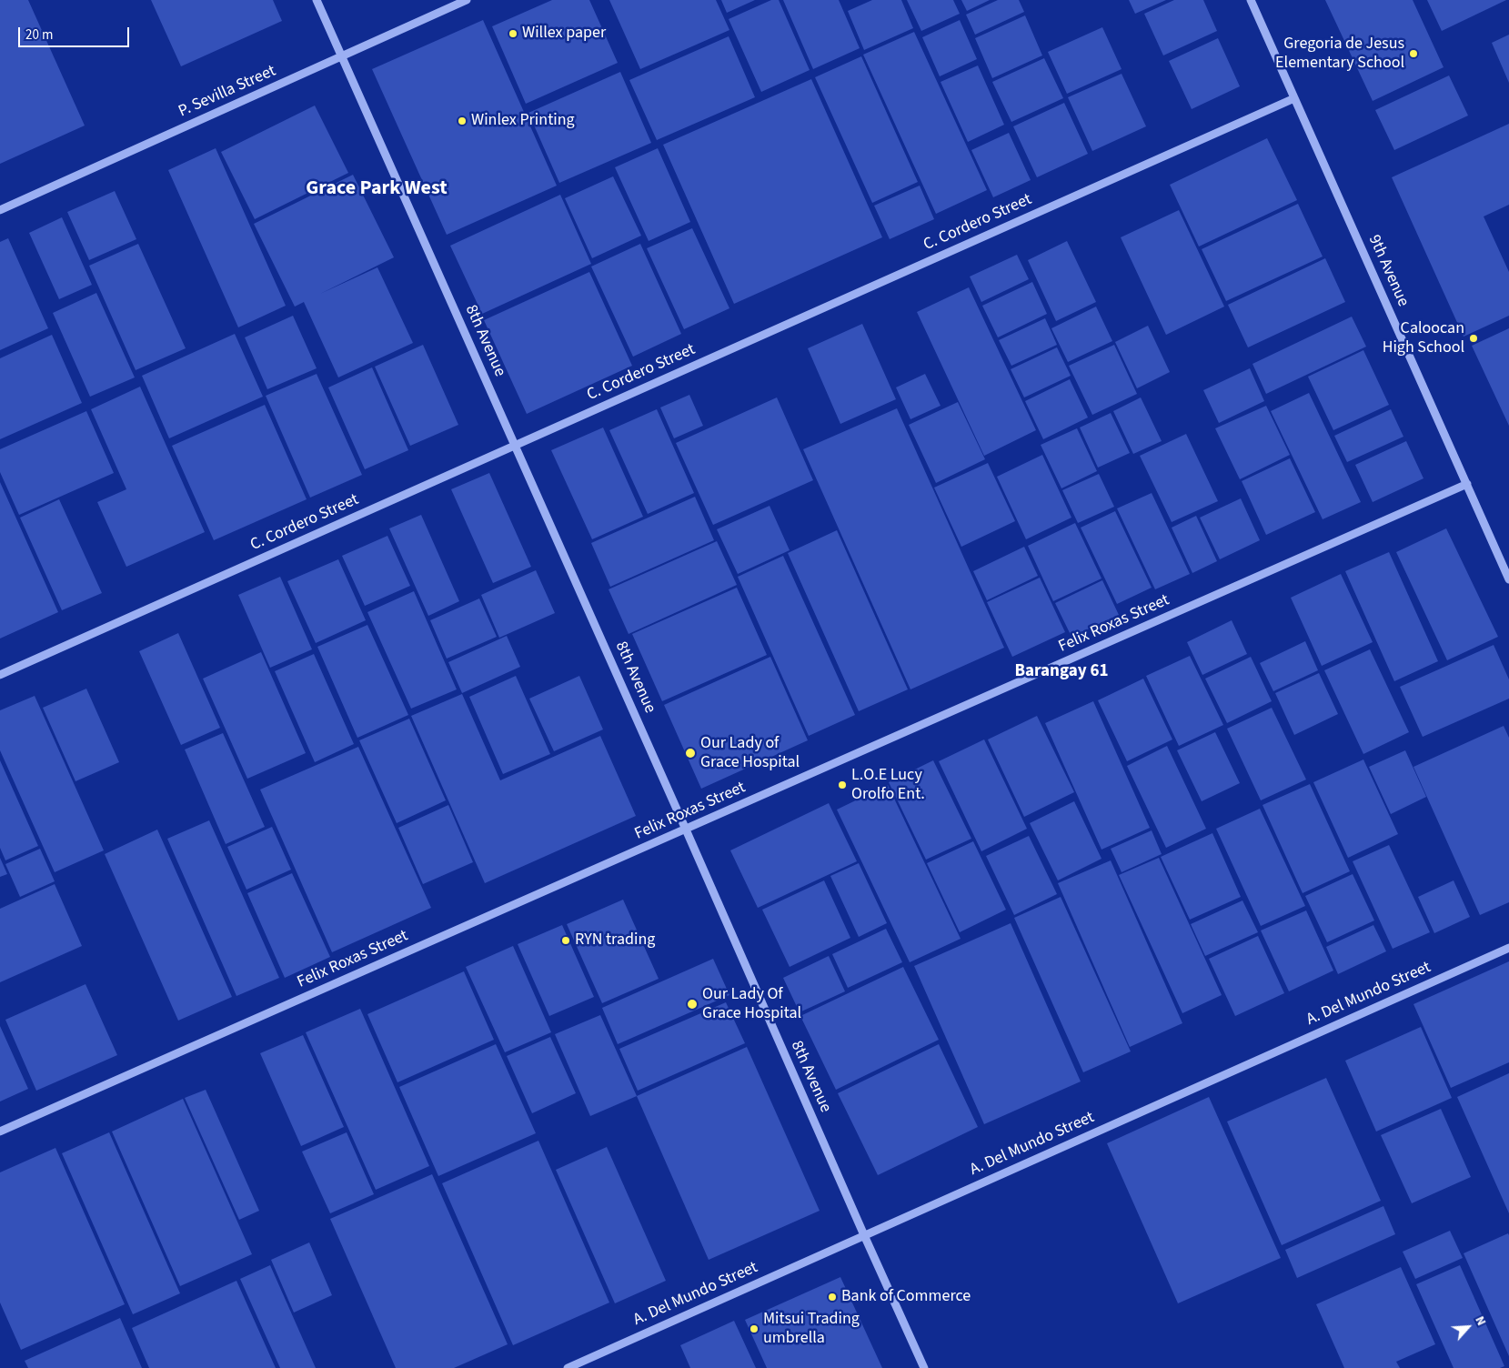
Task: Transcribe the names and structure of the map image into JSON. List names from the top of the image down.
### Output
{
  "streets": {
    "street": [
      "P. Sevilla Street",
      "C. Cordero Street",
      "9th Avenue",
      "8th Avenue",
      "Felix Roxas Street",
      "A. Del Mundo Street"
    ]
  },
  "crossings": [
    ["P. Sevilla Street", "8th Avenue"],
    ["C. Cordero Street", "9th Avenue"],
    ["C. Cordero Street", "8th Avenue"],
    ["9th Avenue", "Felix Roxas Street"],
    ["8th Avenue", "Felix Roxas Street"],
    ["8th Avenue", "A. Del Mundo Street"]
  ],
  "districts": ["Grace Park West", "Barangay 61"],
  "places": [
    "Willex paper",
    "Gregoria de Jesus Elementary School",
    "Winlex Printing",
    "Caloocan High School",
    "Our Lady of Grace Hospital",
    "L.O.E Lucy Orolfo Ent.",
    "RYN trading",
    "Our Lady Of Grace Hospital",
    "Bank of Commerce",
    "Mitsui Trading umbrella"
  ],
  "scale_bar": "20 m",
  "north": "top right"
}
